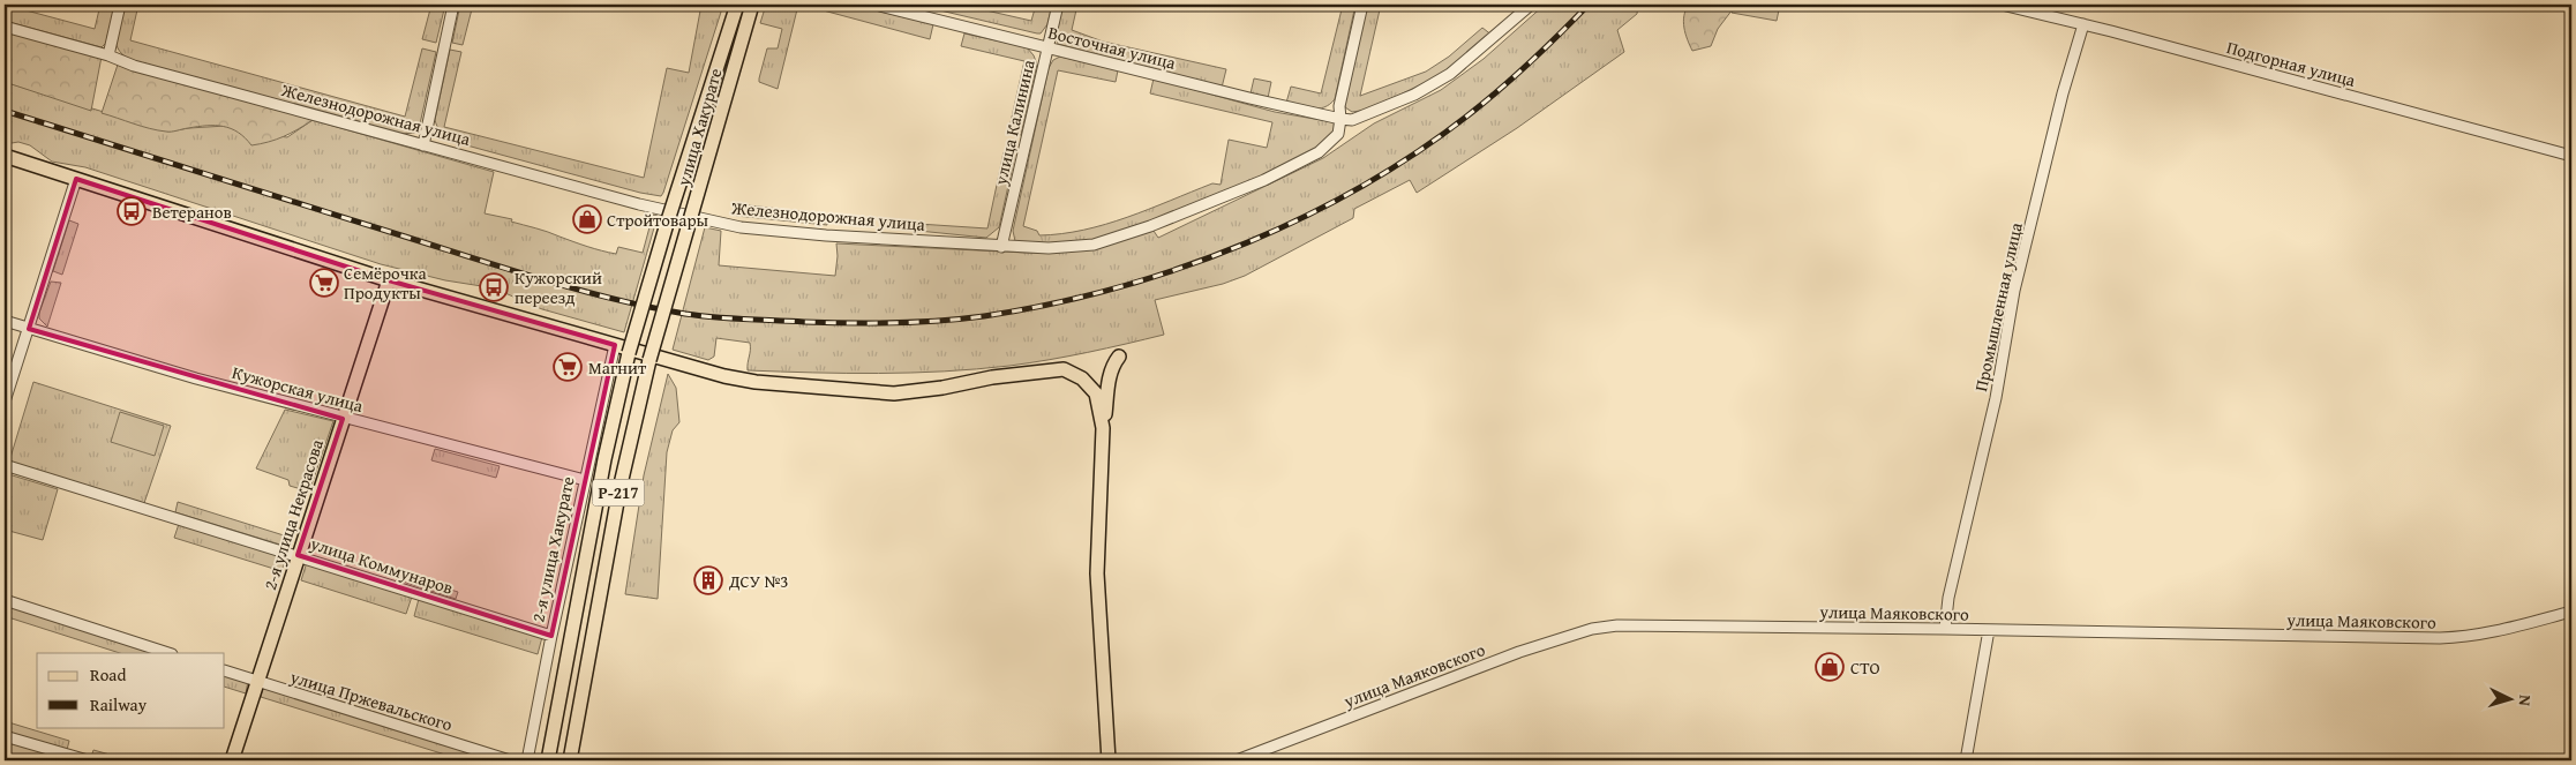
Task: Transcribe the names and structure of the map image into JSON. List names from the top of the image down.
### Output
{
  "streets": {
    "main road": [
      "улица Хакурате",
      "Р-217",
      "2-я улица Некрасова",
      "2-я улица Хакурате"
    ],
    "street": [
      "Восточная улица",
      "Подгорная улица",
      "Железнодорожная улица",
      "улица Калинина",
      "Промышленная улица",
      "Кужорская улица",
      "улица Коммунаров",
      "улица Маяковского",
      "улица Пржевальского"
    ]
  },
  "crossings": [
    ["Восточная улица", "Железнодорожная улица"],
    ["Восточная улица", "улица Калинина"],
    ["Подгорная улица", "Промышленная улица"],
    ["Железнодорожная улица", "улица Калинина"],
    ["улица Хакурате", "2-я улица Хакурате"],
    ["Промышленная улица", "улица Маяковского"],
    ["Кужорская улица", "2-я улица Некрасова"],
    ["Кужорская улица", "2-я улица Хакурате"],
    ["2-я улица Некрасова", "улица Коммунаров"],
    ["2-я улица Некрасова", "улица Пржевальского"],
    ["2-я улица Хакурате", "улица Коммунаров"]
  ],
  "places": {
    "bus stop": ["Ветеранов", "Кужорский переезд"],
    "shop": ["Стройтовары", "СТО"],
    "supermarket": ["Семёрочка Продукты", "Магнит"],
    "building": ["ДСУ №3"]
  },
  "legend": ["Road", "Railway"],
  "north": "right"
}
